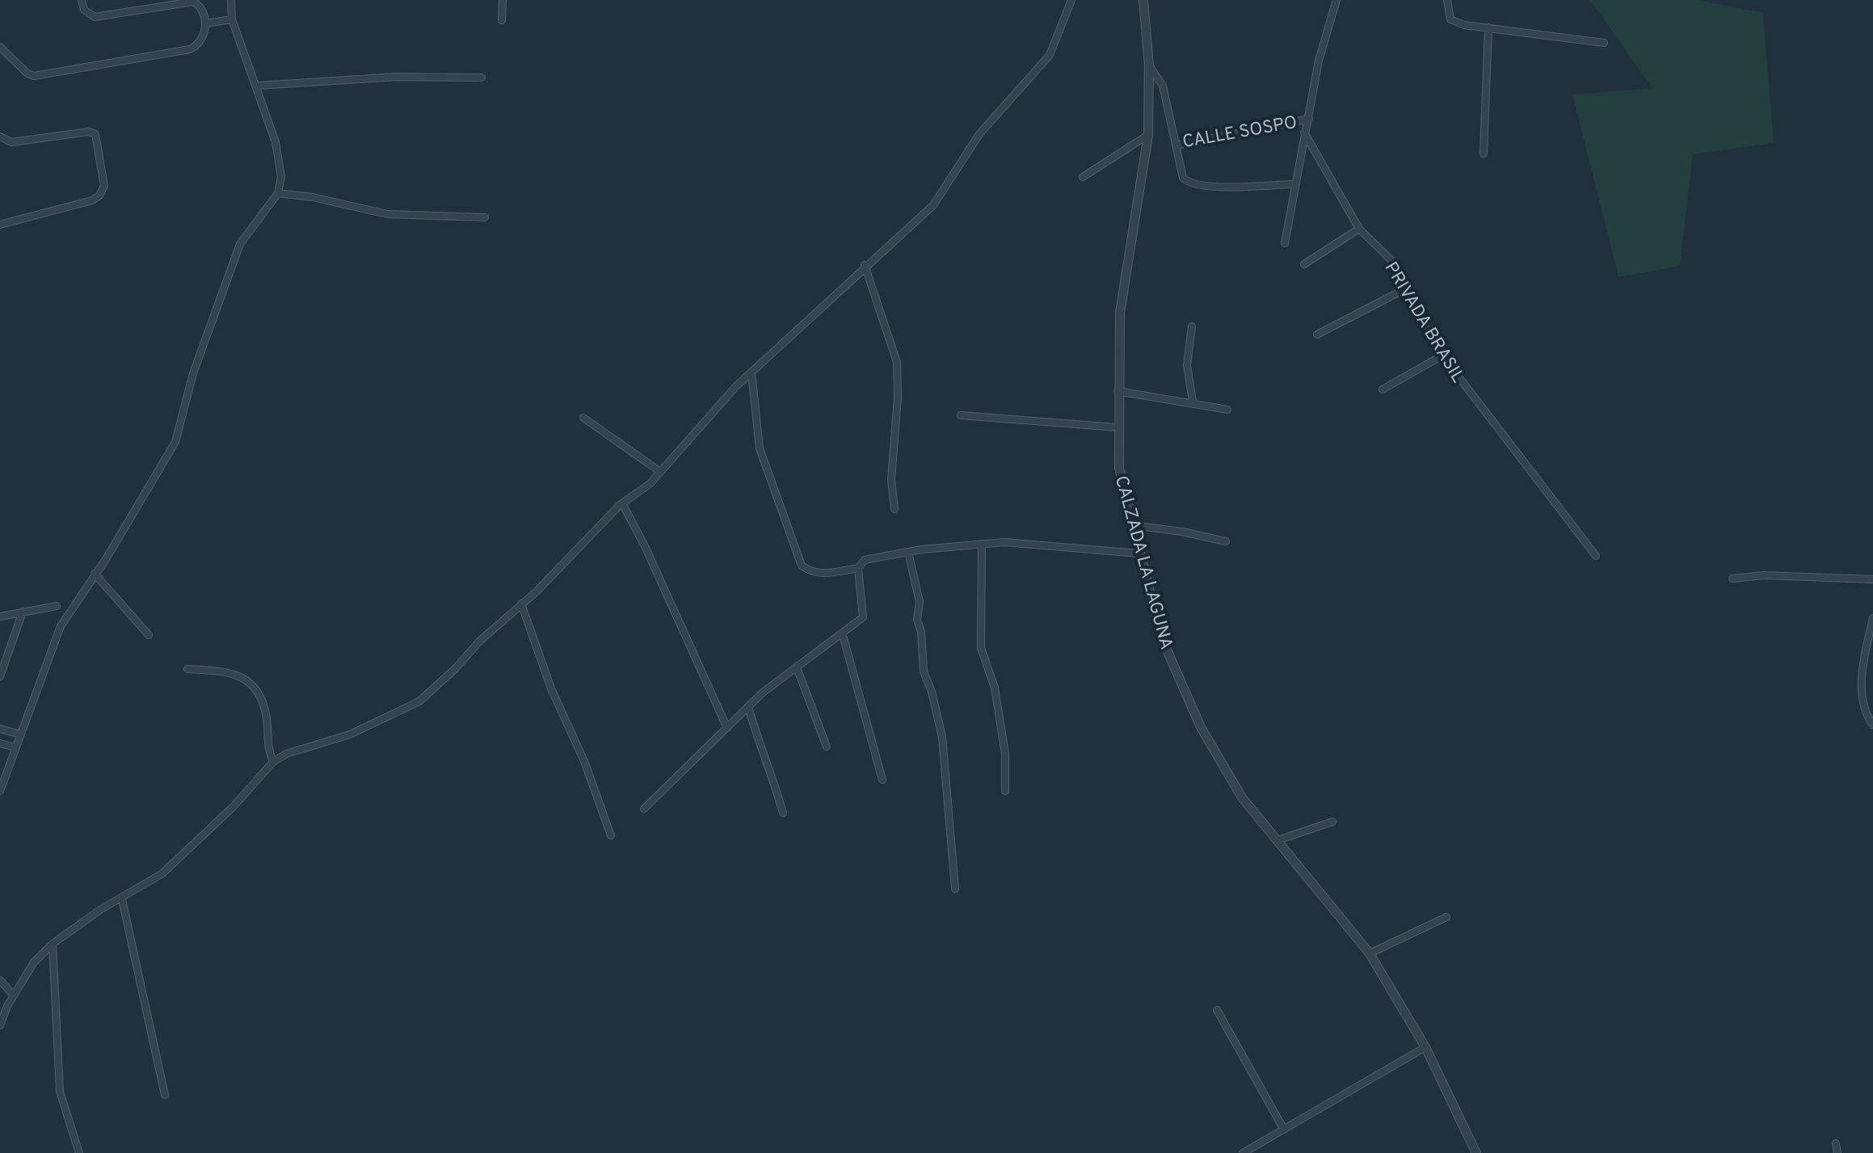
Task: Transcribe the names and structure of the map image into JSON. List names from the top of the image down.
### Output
{
  "streets": {
    "street": ["CALLE SOSPO", "PRIVADA BRASIL", "CALZADA LA LAGUNA"]
  },
  "crossings": [
    ["CALLE SOSPO", "CALZADA LA LAGUNA"]
  ]
}
